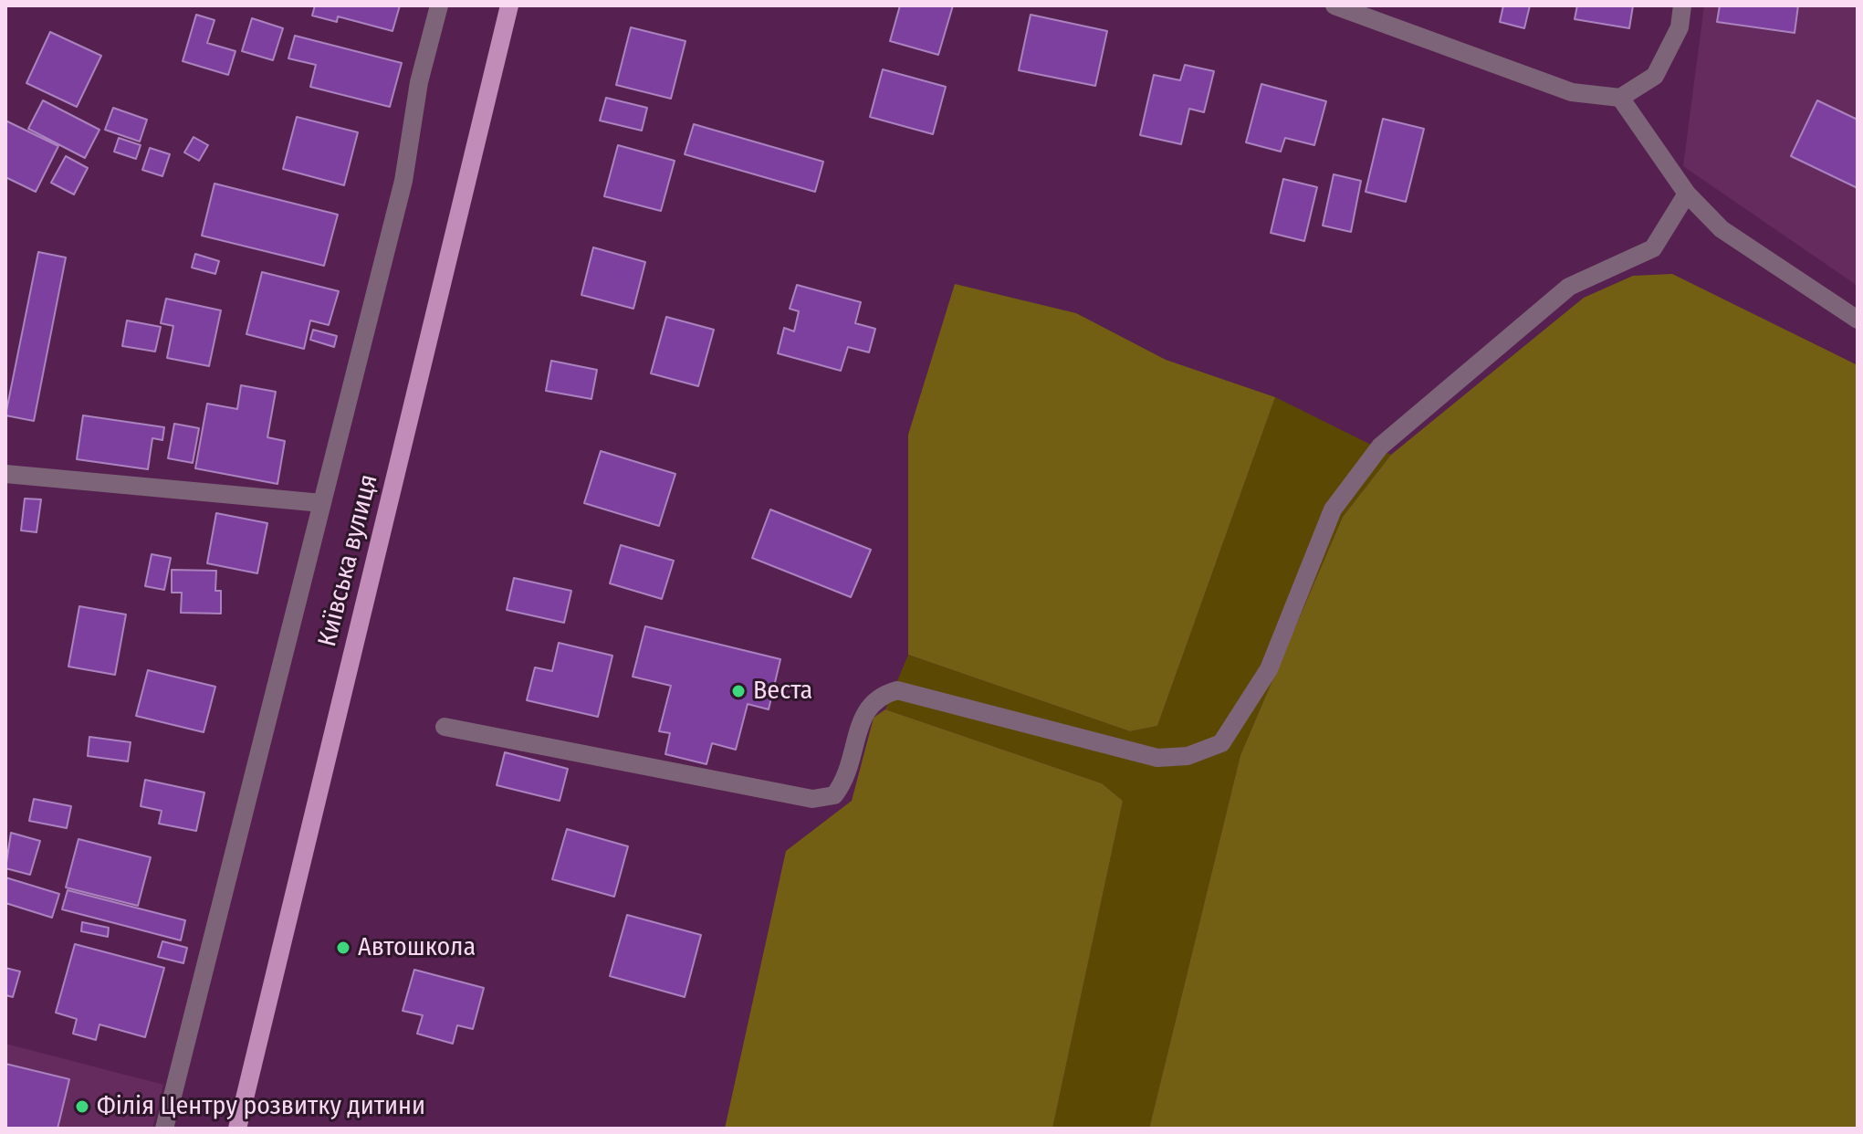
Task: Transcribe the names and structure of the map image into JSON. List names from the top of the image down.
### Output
{
  "streets": {
    "main road": ["Київська вулиця"]
  },
  "places": ["Веста", "Автошкола", "Філія Центру розвитку дитини"]
}
